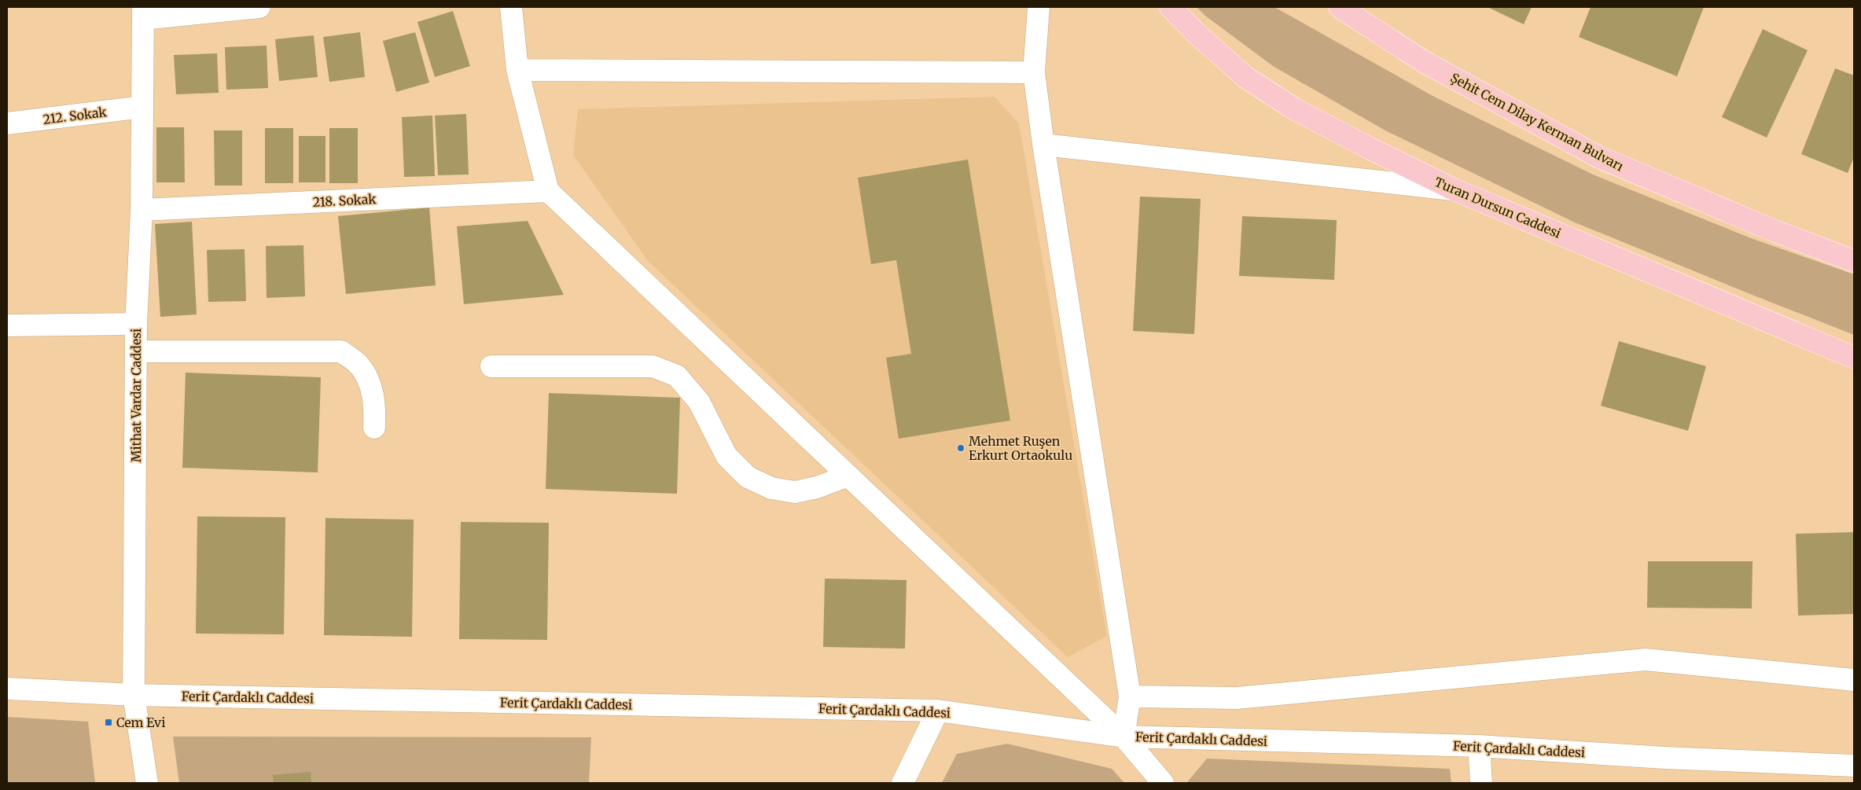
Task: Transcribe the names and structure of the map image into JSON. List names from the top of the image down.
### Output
{
  "streets": {
    "main road": ["Şehit Cem Dilay Kerman Bulvarı", "Turan Dursun Caddesi"],
    "street": [
      "212. Sokak",
      "218. Sokak",
      "Mithat Vardar Caddesi",
      "Ferit Çardaklı Caddesi"
    ]
  },
  "crossings": [
    ["212. Sokak", "Mithat Vardar Caddesi"],
    ["218. Sokak", "Mithat Vardar Caddesi"],
    ["Mithat Vardar Caddesi", "Ferit Çardaklı Caddesi"]
  ],
  "places": {
    "other": ["Mehmet Ruşen Erkurt Ortaokulu"],
    "transit": ["Cem Evi"]
  }
}
